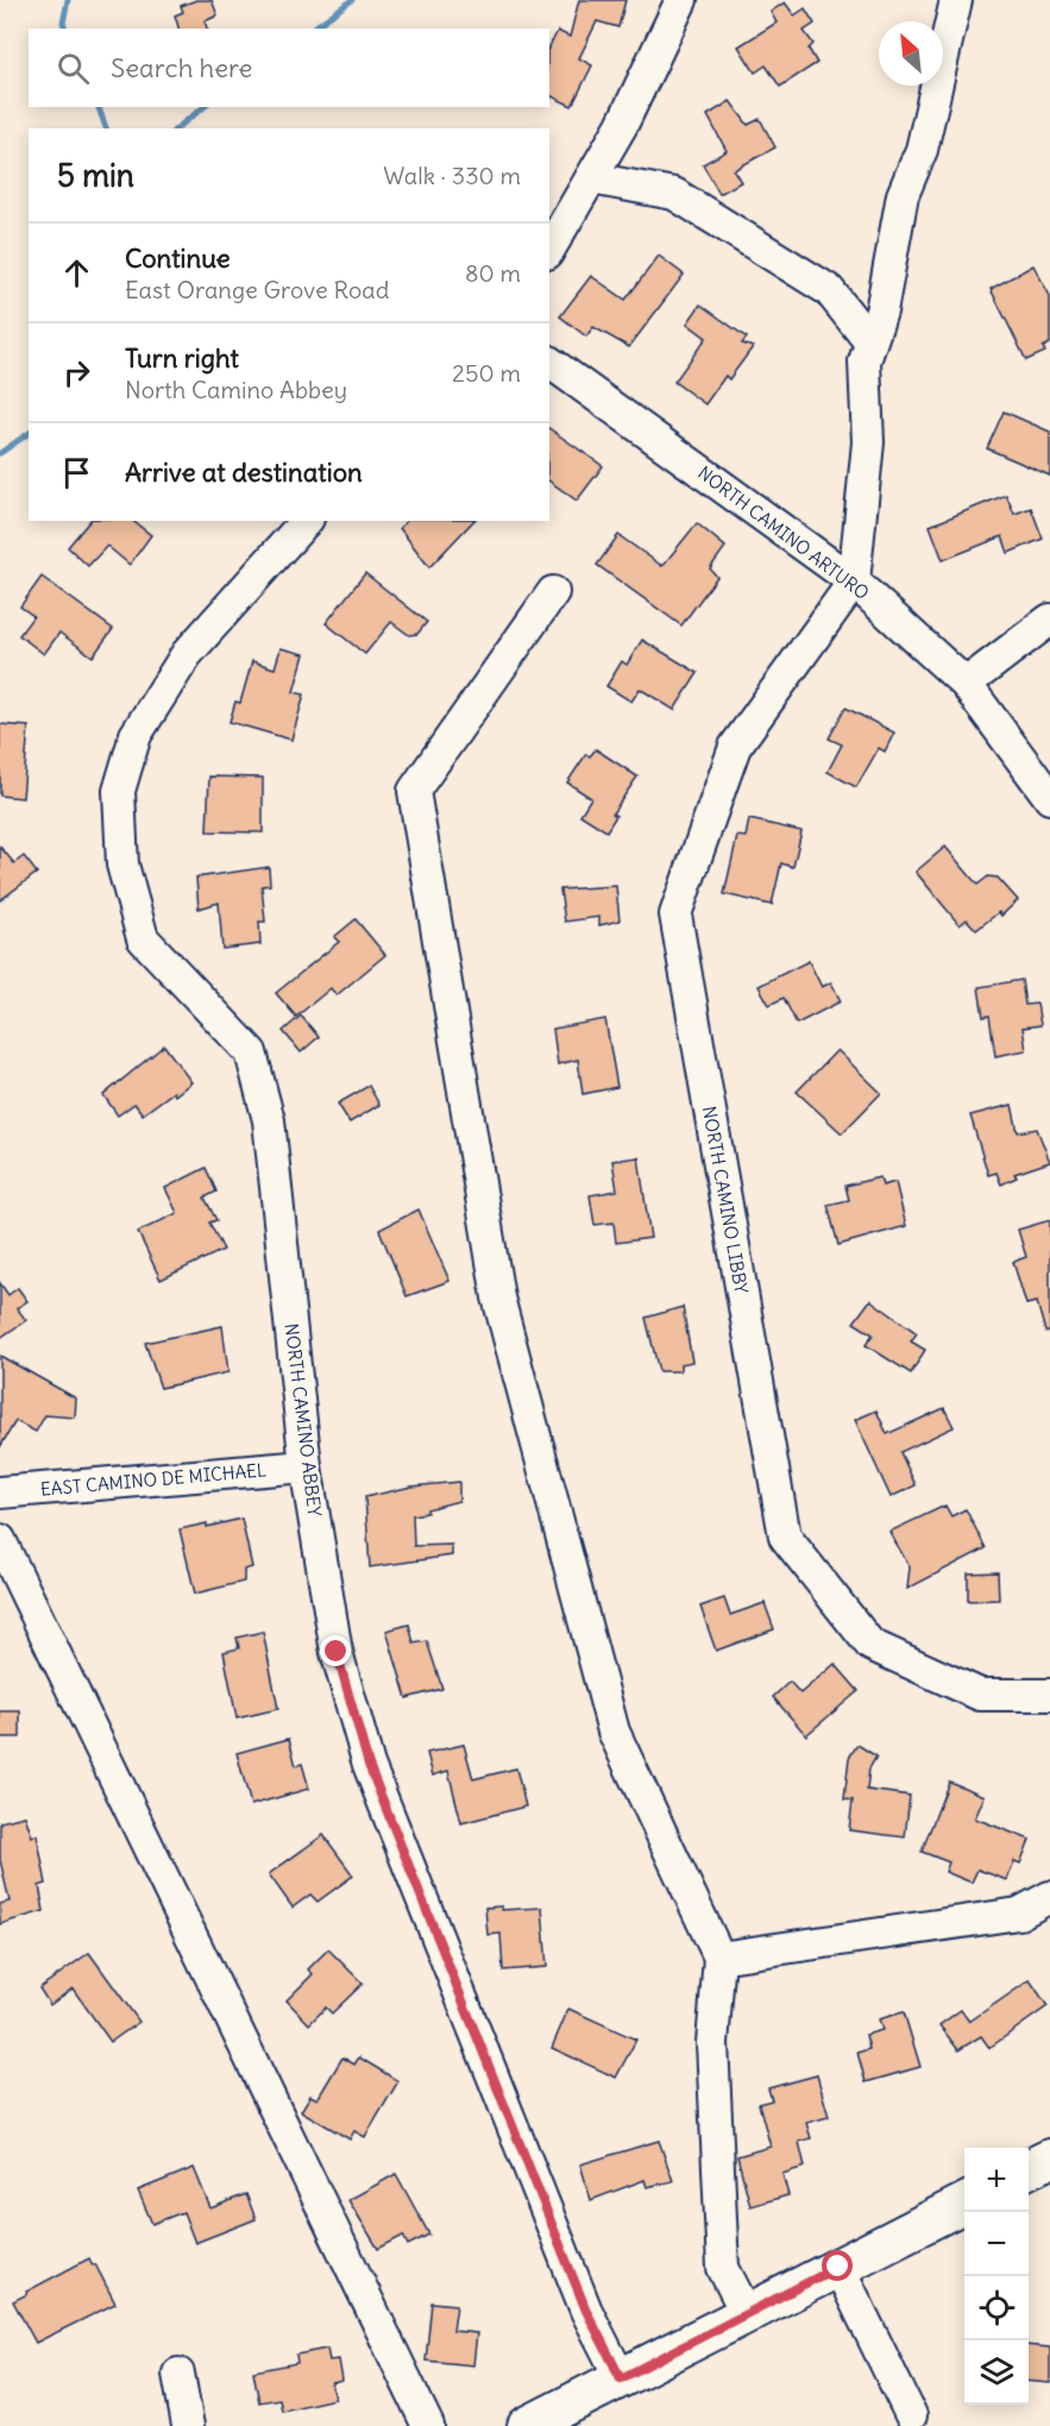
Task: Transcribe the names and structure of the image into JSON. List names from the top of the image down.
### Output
{
  "streets": {
    "street": [
      "NORTH CAMINO ARTURO",
      "NORTH CAMINO LIBBY",
      "NORTH CAMINO ABBEY",
      "EAST CAMINO DE MICHAEL"
    ]
  },
  "crossings": [
    ["NORTH CAMINO ARTURO", "NORTH CAMINO LIBBY"],
    ["NORTH CAMINO ABBEY", "EAST CAMINO DE MICHAEL"]
  ],
  "north": "top left",
  "page": {
    "search": "Search here",
    "heading": ["5 min", "Walk · 330 m"],
    "list": [
      ["Continue", "East Orange Grove Road", "80 m"],
      ["Turn right", "North Camino Abbey", "250 m"],
      "Arrive at destination"
    ],
    "map_buttons": ["+", "−"]
  }
}
